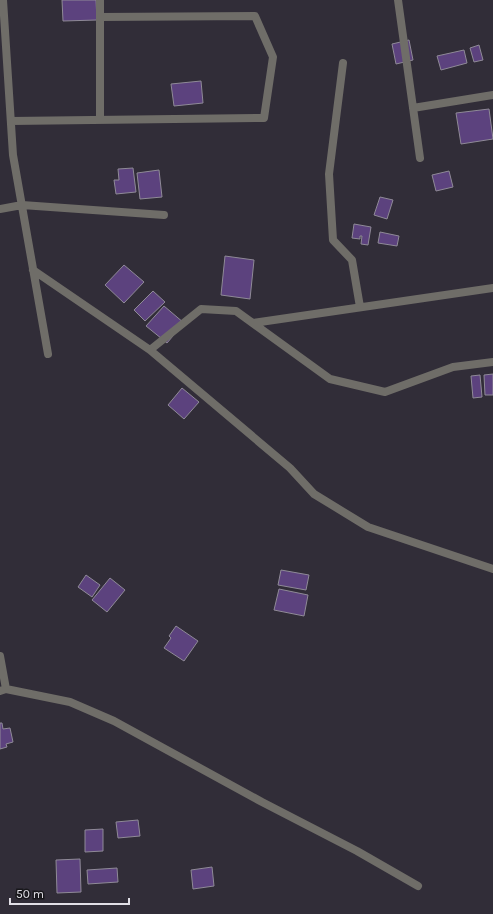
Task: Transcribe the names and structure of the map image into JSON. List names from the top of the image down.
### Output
{
  "scale_bar": "50 m"
}
